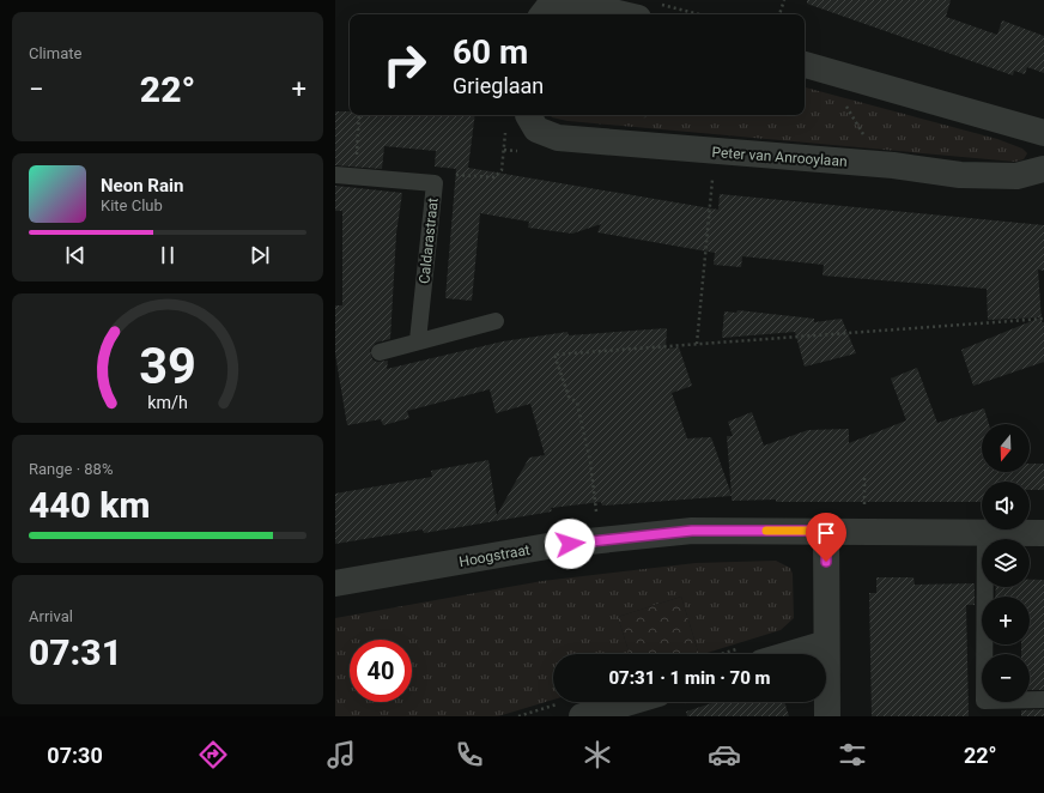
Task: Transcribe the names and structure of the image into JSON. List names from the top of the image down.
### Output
{
  "streets": {
    "street": ["Peter van Anrooylaan", "Hoogstraat"],
    "lane": ["Caldarastraat"]
  },
  "north": "bottom",
  "page": {
    "tile": [
      "Climate",
      ["Range · 88%", "440 km"],
      ["Arrival", "07:31"]
    ],
    "turn": ["60 m", "Grieglaan"],
    "heat": ["−", "22°", "+"],
    "song": ["Neon Rain", "Kite Club"],
    "map_buttons": ["+", "−"],
    "limit": "40",
    "trip": "07:31 · 1 min · 70 m",
    "tabs": ["07:30", "22°"],
    "gauge": ["39", "km/h"]
  }
}
